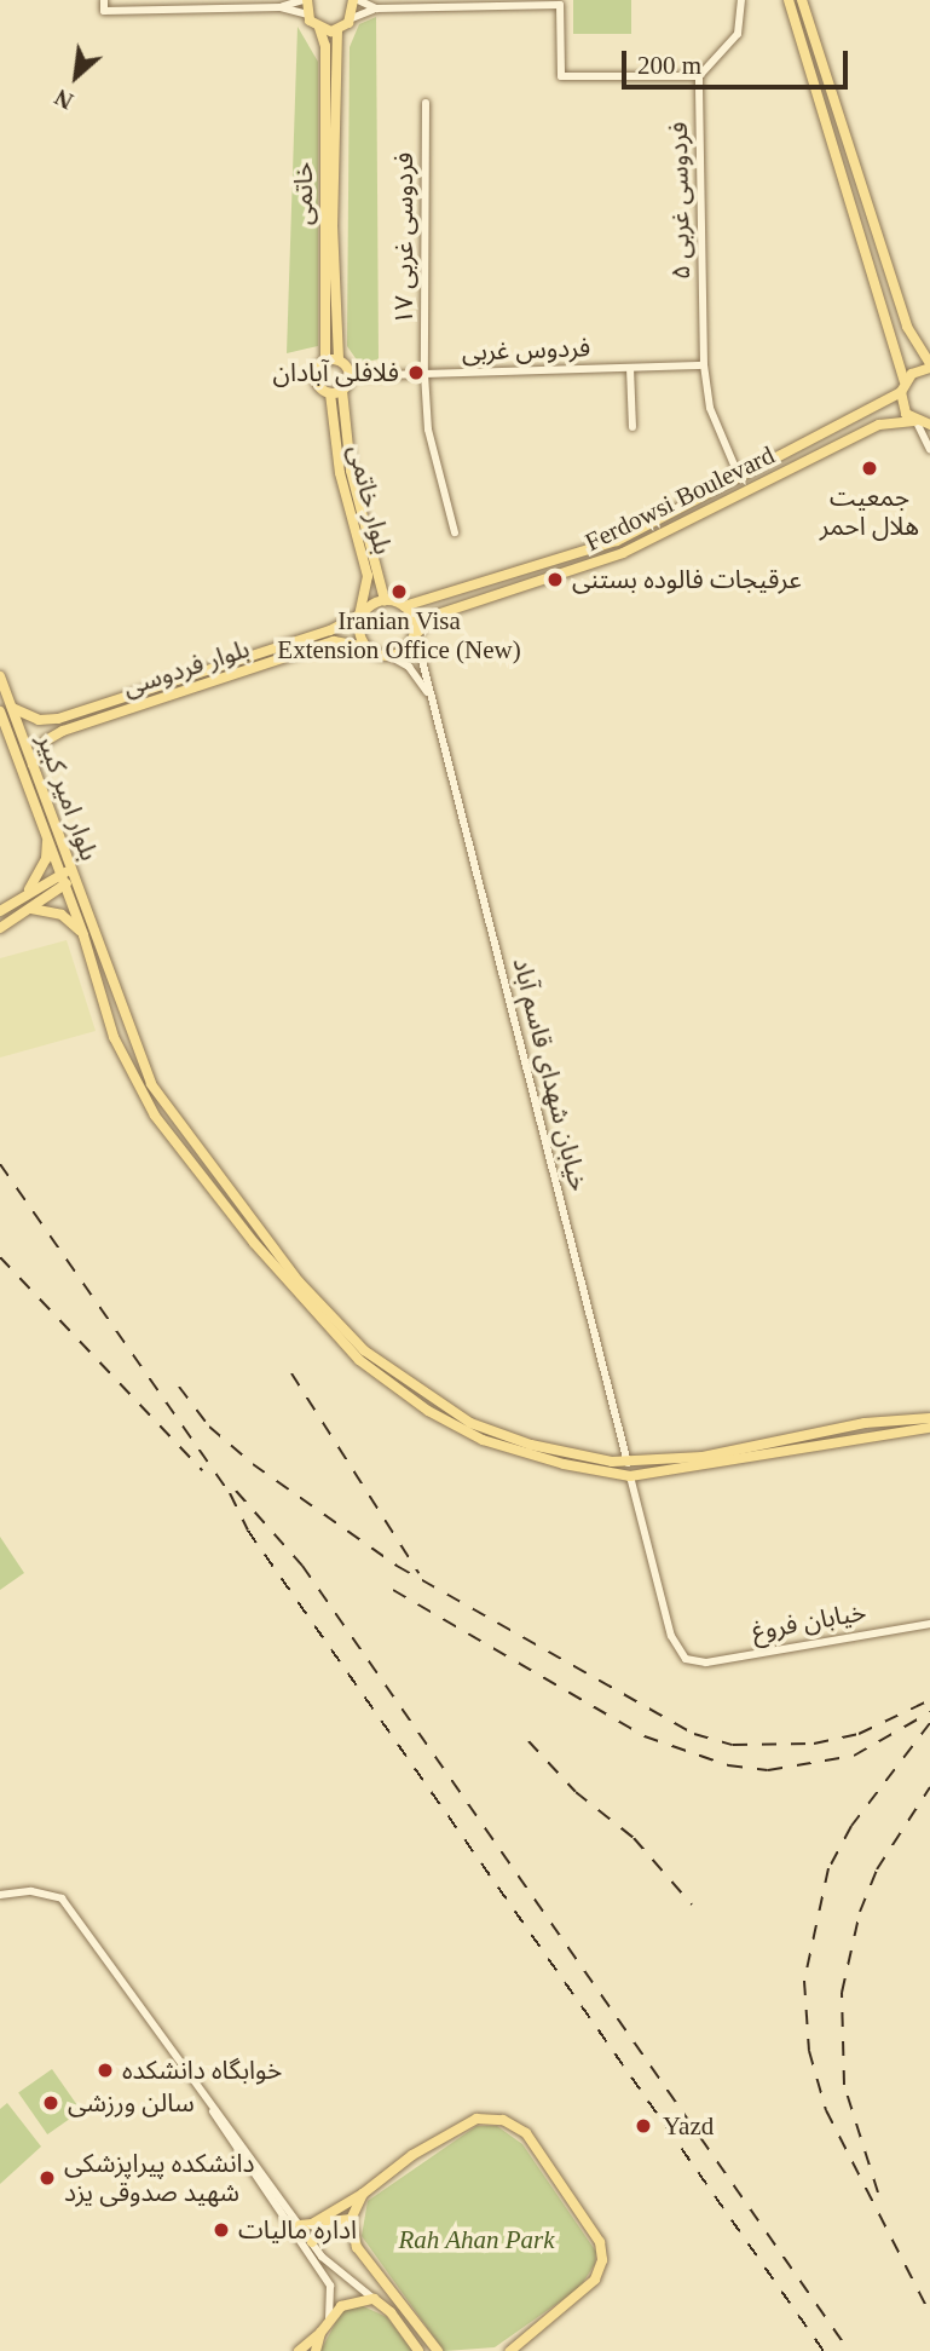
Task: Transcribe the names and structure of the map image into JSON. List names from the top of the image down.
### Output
{
  "streets": {
    "main road": [
      "خاتمی",
      "Ferdowsi Boulevard",
      "بلوار خاتمی",
      "بلوار فردوسی",
      "بلوار امیر کبیر"
    ],
    "street": [
      "فردوسی غربی ۵",
      "فردوسی غربی ۱۷",
      "فردوس غربی",
      "خیابان شهدای قاسم آباد",
      "خیابان فروغ"
    ]
  },
  "crossings": [
    ["خاتمی", "فردوس غربی"],
    ["خاتمی", "بلوار خاتمی"],
    ["فردوسی غربی ۵", "فردوس غربی"],
    ["فردوسی غربی ۵", "Ferdowsi Boulevard"],
    ["فردوسی غربی ۱۷", "فردوس غربی"],
    ["فردوس غربی", "بلوار خاتمی"],
    ["Ferdowsi Boulevard", "بلوار خاتمی"],
    ["Ferdowsi Boulevard", "بلوار فردوسی"],
    ["Ferdowsi Boulevard", "خیابان شهدای قاسم آباد"],
    ["بلوار خاتمی", "بلوار فردوسی"],
    ["بلوار خاتمی", "خیابان شهدای قاسم آباد"],
    ["بلوار فردوسی", "بلوار امیر کبیر"],
    ["بلوار فردوسی", "خیابان شهدای قاسم آباد"]
  ],
  "parks": ["Rah Ahan Park"],
  "places": [
    "فلافلی آبادان",
    "جمعیت هلال احمر",
    "عرقیجات فالوده بستنی",
    "Iranian Visa Extension Office (New)",
    "خوابگاه دانشکده",
    "سالن ورزشی",
    "Yazd",
    "دانشکده پیراپزشکی شهید صدوقی یزد",
    "اداره مالیات"
  ],
  "scale_bar": "200 m",
  "north": "bottom left"
}
